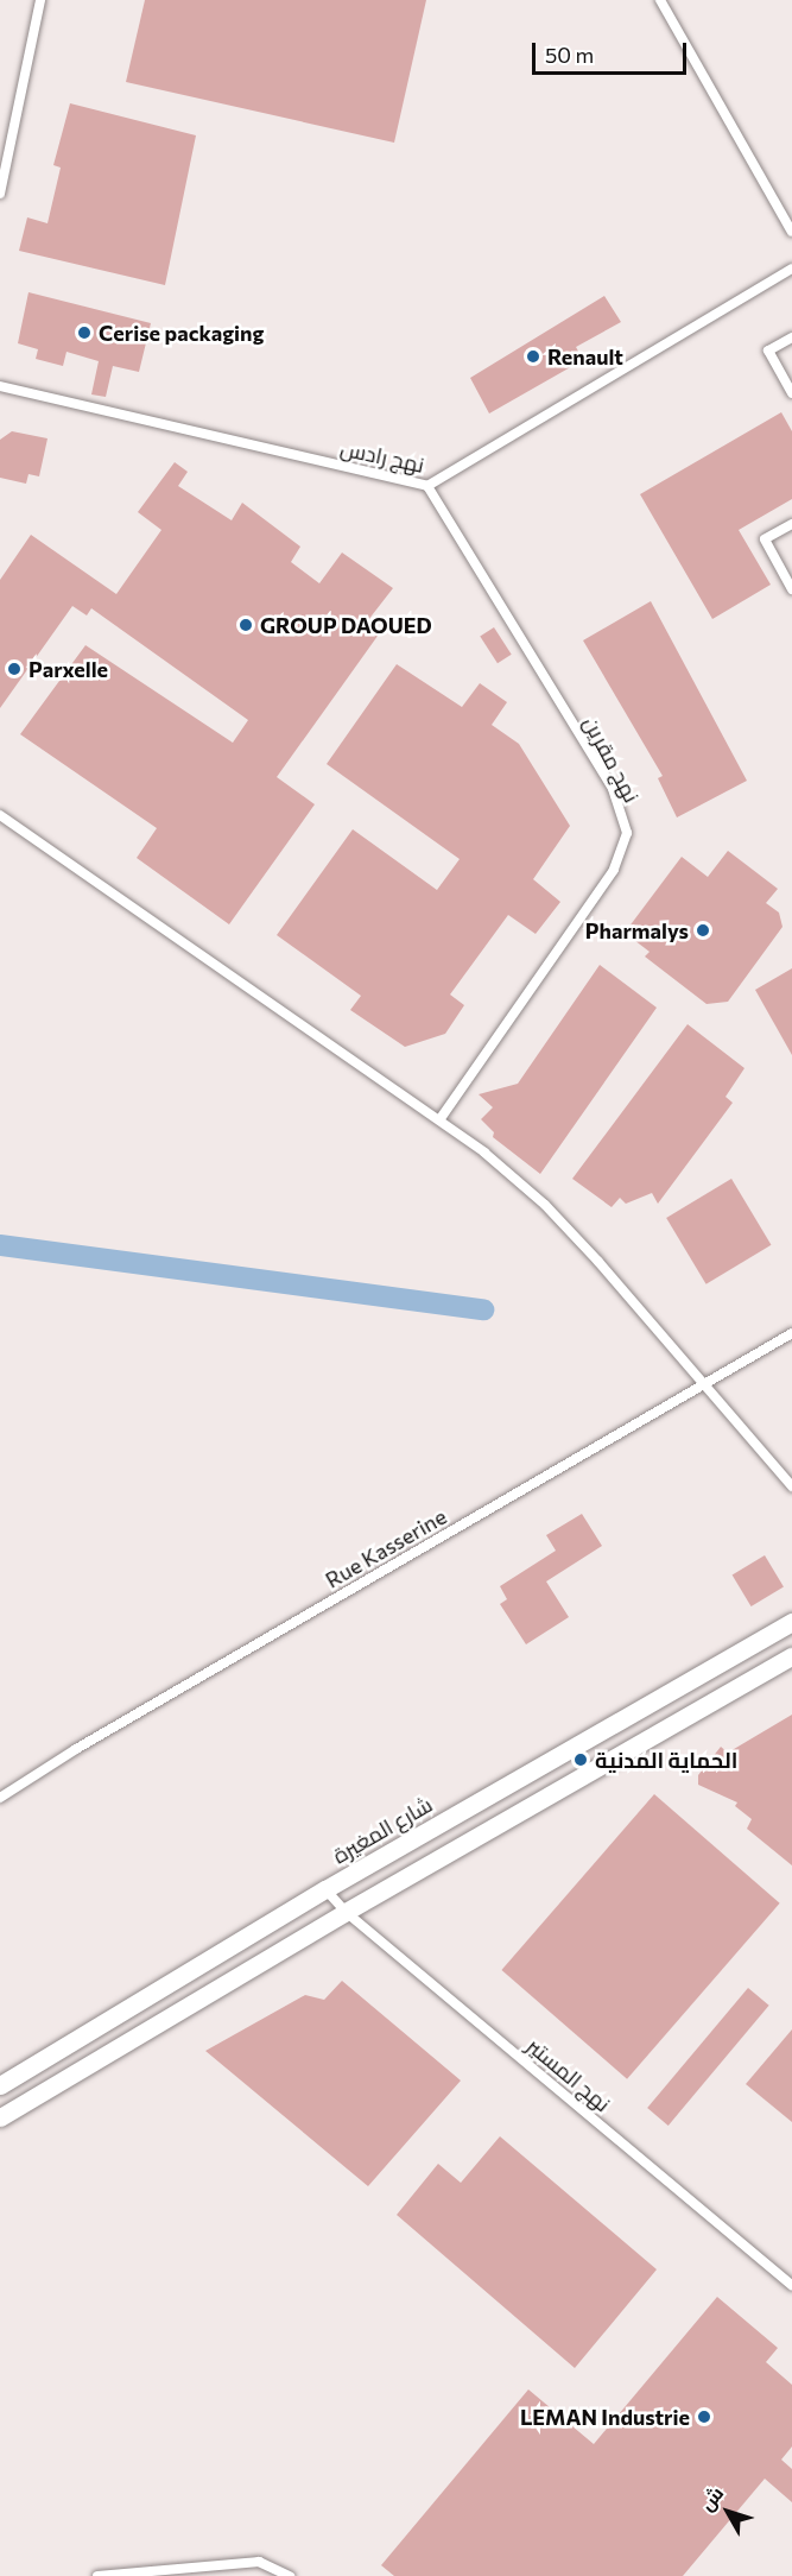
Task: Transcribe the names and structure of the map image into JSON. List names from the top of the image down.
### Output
{
  "streets": {
    "street": ["شارع المغيرة"],
    "lane": [
      "نهج رادس",
      "نهج مقرين",
      "Rue Kasserine",
      "نهج المستير"
    ]
  },
  "crossings": [
    ["نهج رادس", "نهج مقرين"],
    ["شارع المغيرة", "نهج المستير"]
  ],
  "places": [
    "Cerise packaging",
    "Renault",
    "GROUP DAOUED",
    "Parxelle",
    "Pharmalys",
    "الحماية المدنية",
    "LEMAN Industrie"
  ],
  "scale_bar": "50 m",
  "north": "top left"
}
